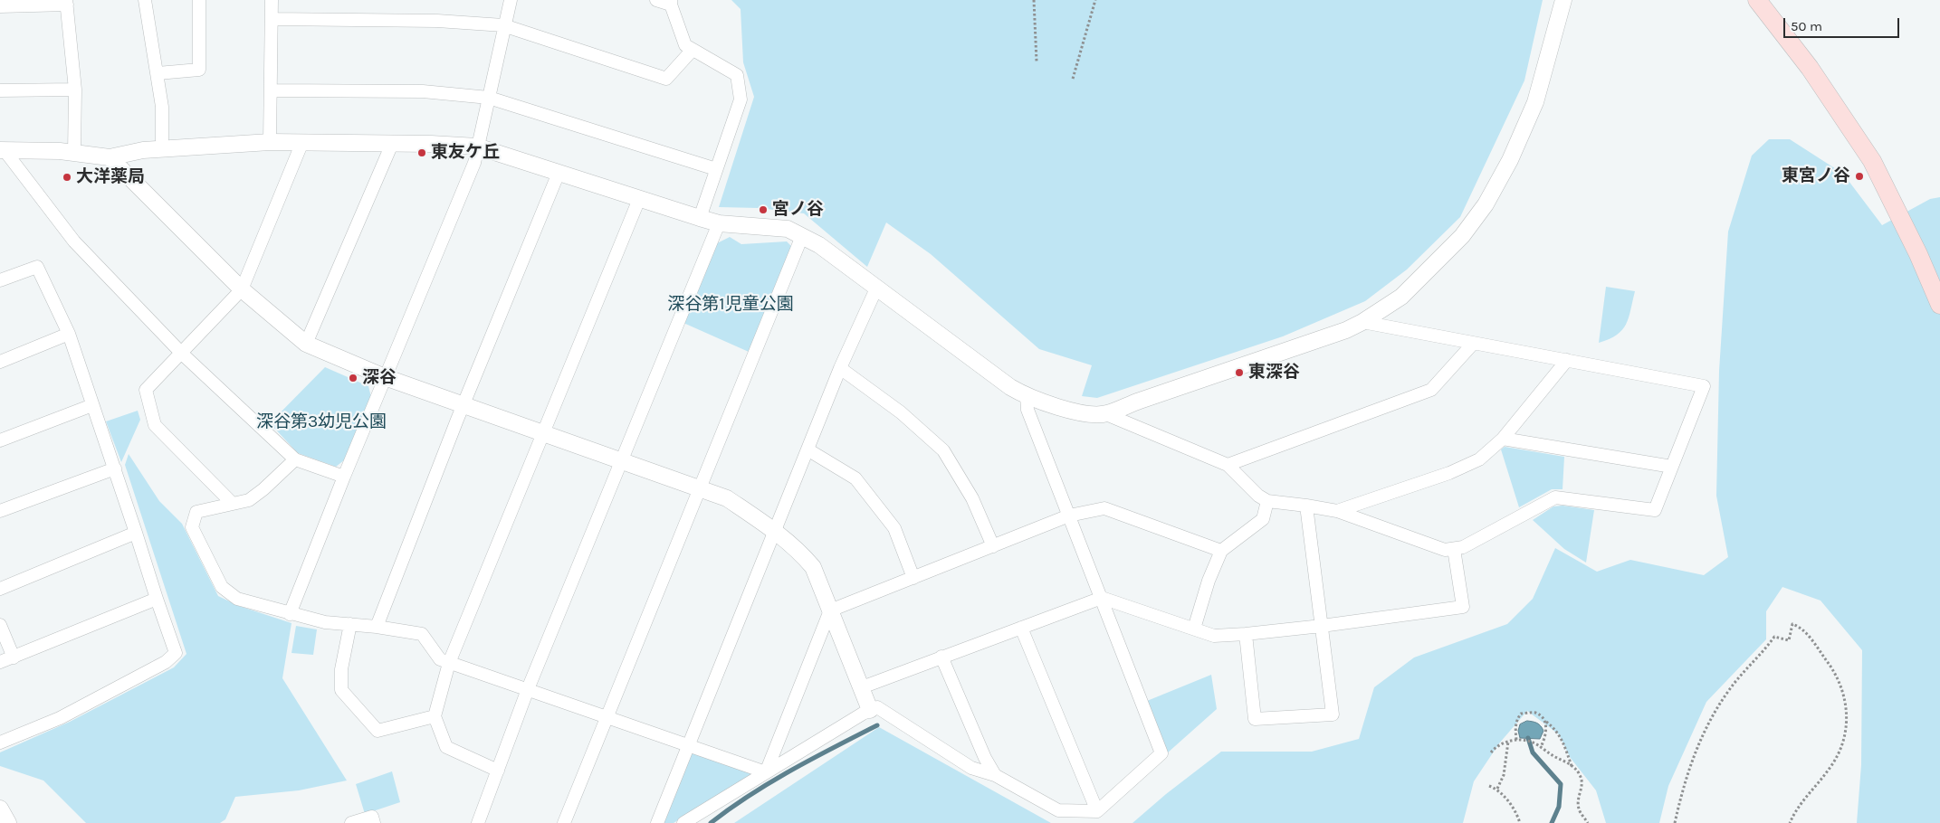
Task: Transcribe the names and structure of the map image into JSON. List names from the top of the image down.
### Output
{
  "parks": ["深谷第1児童公園", "深谷第3幼児公園"],
  "places": [
    "東友ケ丘",
    "東宮ノ谷",
    "大洋薬局",
    "宮ノ谷",
    "東深谷",
    "深谷"
  ],
  "scale_bar": "50 m"
}
